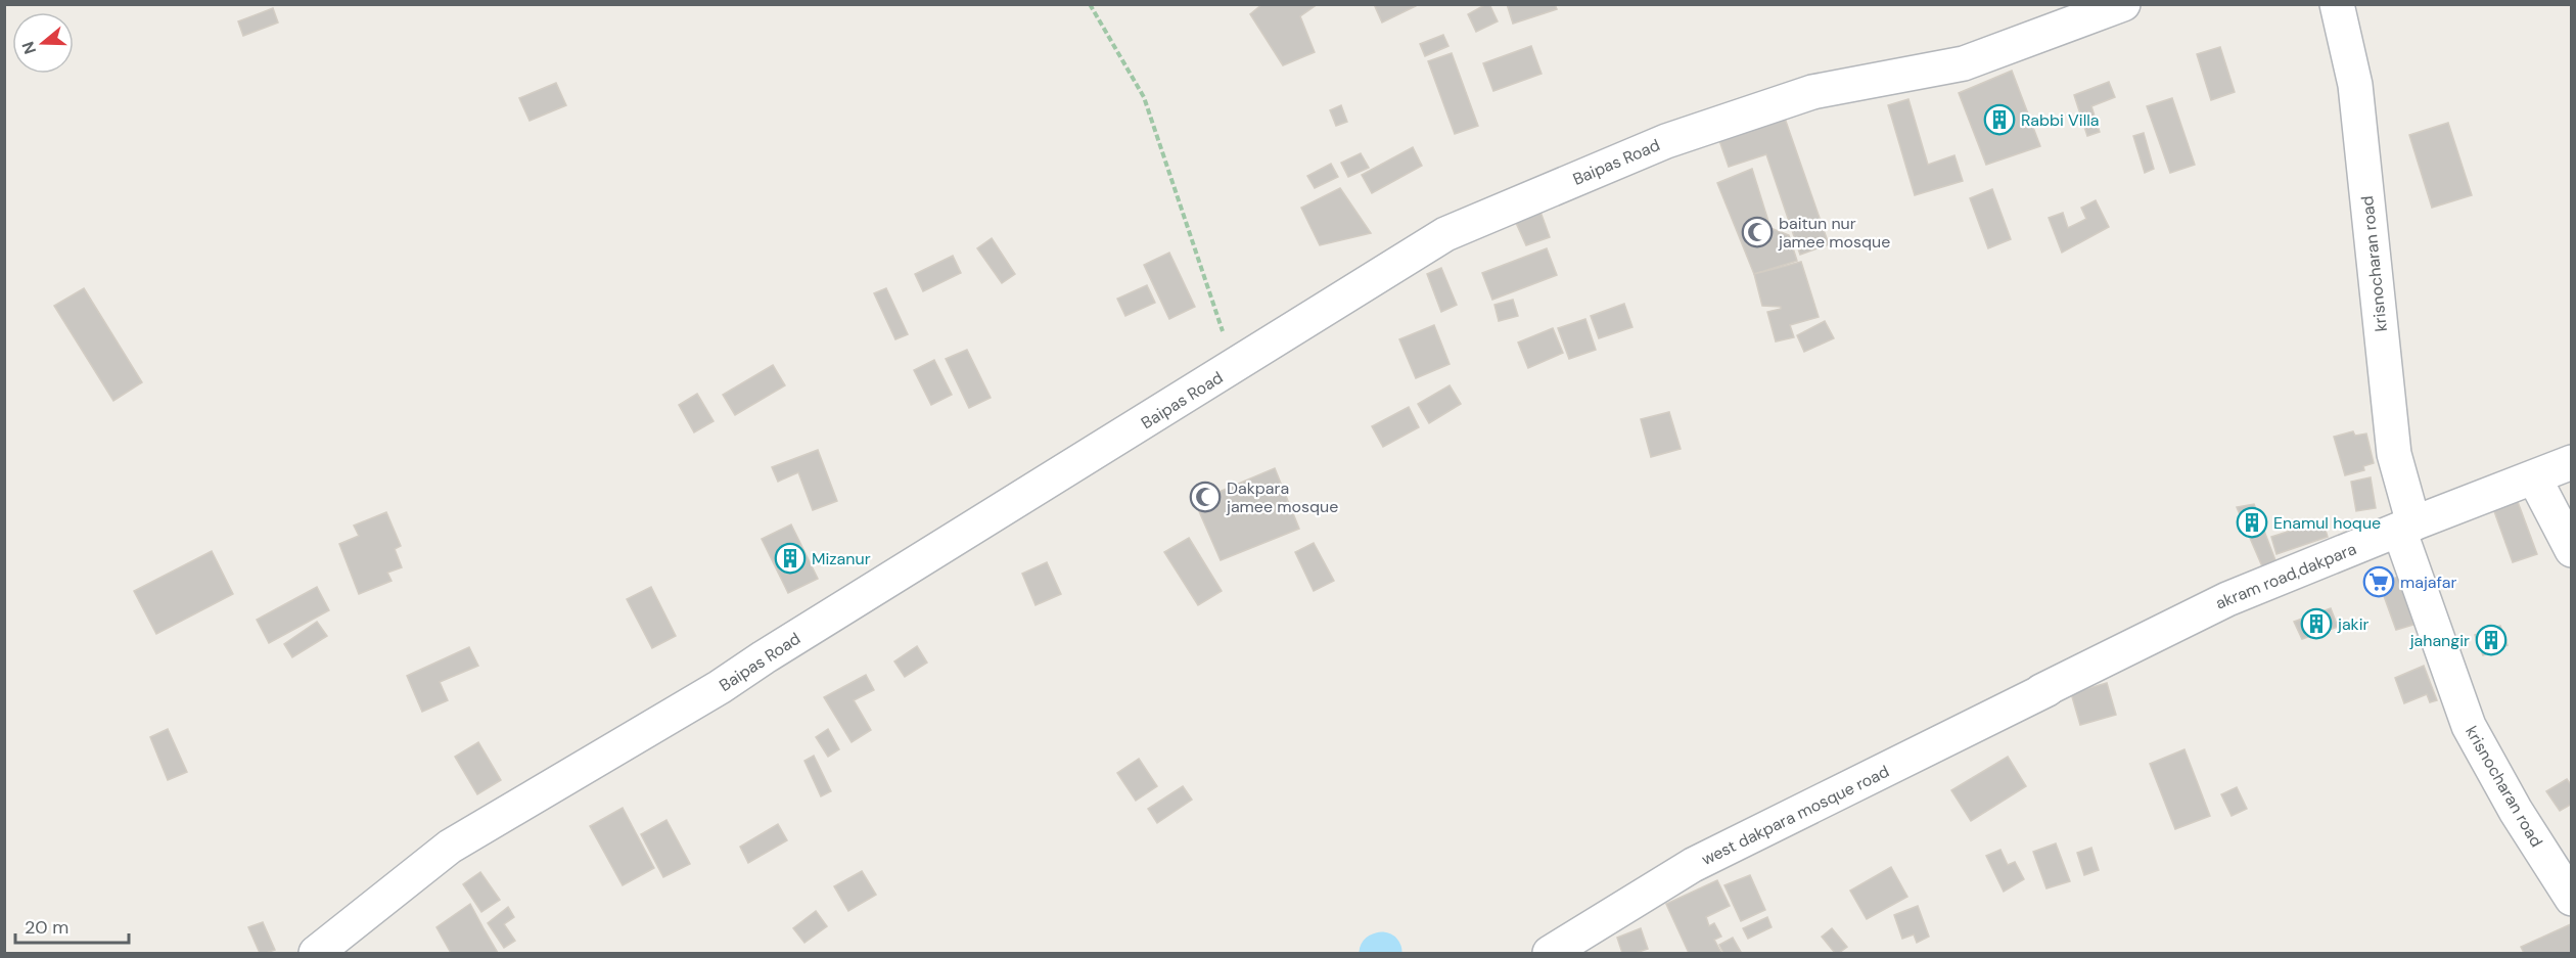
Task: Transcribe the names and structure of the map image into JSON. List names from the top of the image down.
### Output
{
  "streets": {
    "street": [
      "Baipas Road",
      "krisnocharan road",
      "akram road,dakpara",
      "west dakpara mosque road"
    ]
  },
  "crossings": [
    ["krisnocharan road", "akram road,dakpara"],
    ["akram road,dakpara", "west dakpara mosque road"]
  ],
  "places": {
    "building": [
      "Rabbi Villa",
      "Enamul hoque",
      "Mizanur",
      "jakir",
      "jahangir"
    ],
    "mosque": ["baitun nur jamee mosque", "Dakpara jamee mosque"],
    "supermarket": ["majafar"]
  },
  "scale_bar": "20 m",
  "north": "left"
}
